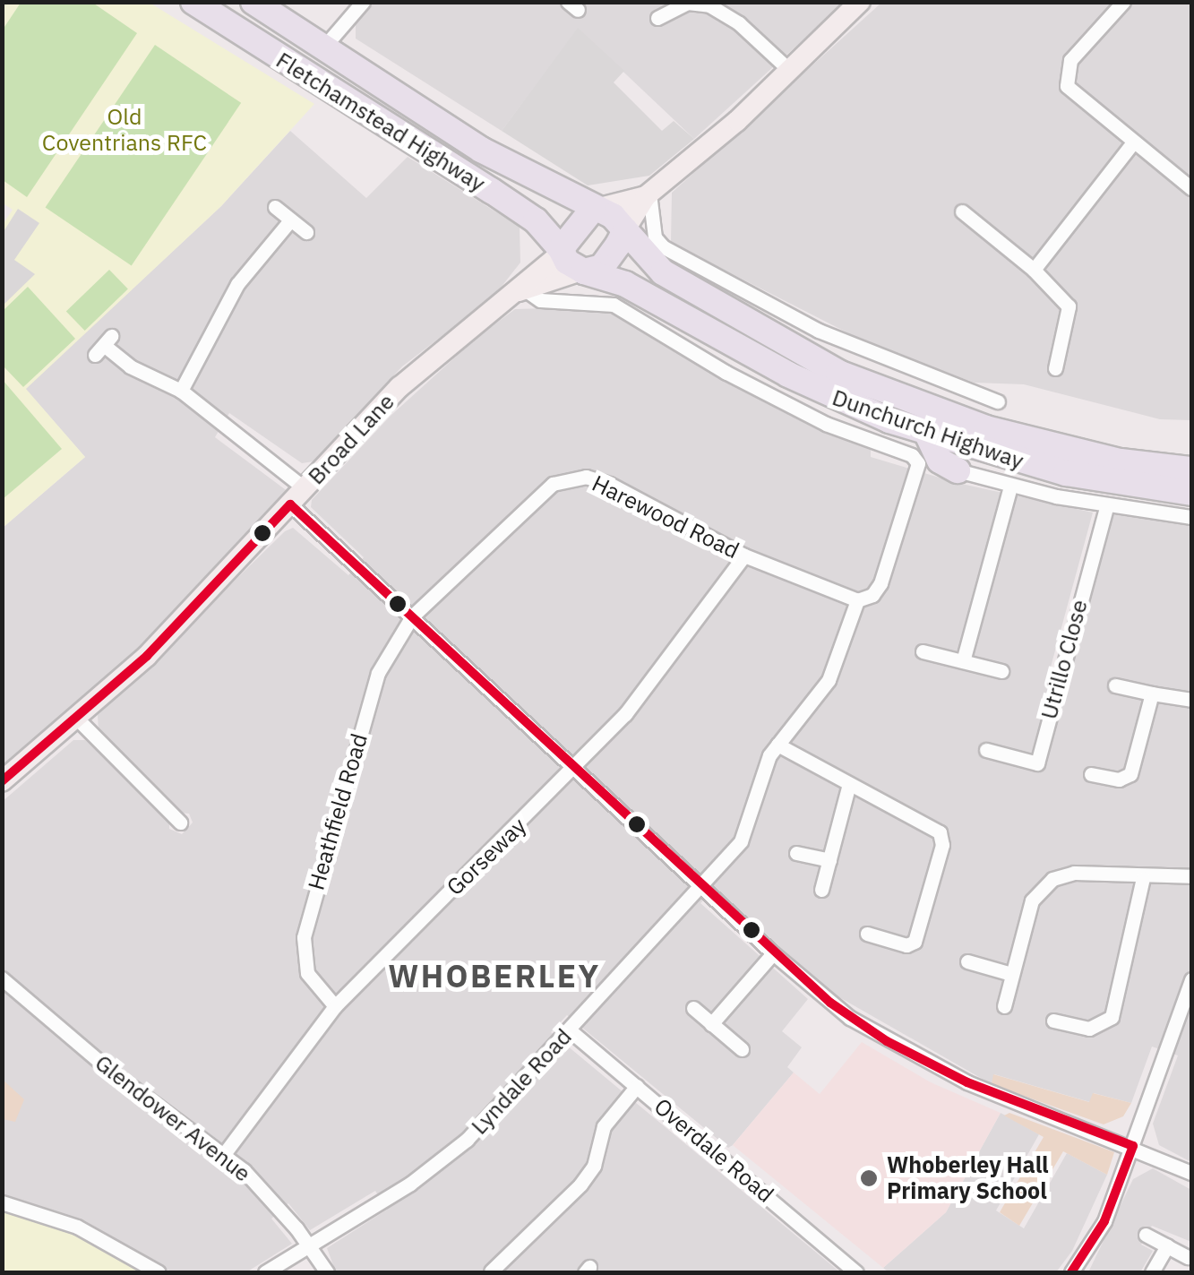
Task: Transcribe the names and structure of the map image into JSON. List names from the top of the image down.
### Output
{
  "streets": {
    "highway": ["Fletchamstead Highway", "Dunchurch Highway"],
    "street": [
      "Broad Lane",
      "Harewood Road",
      "Utrillo Close",
      "Heathfield Road",
      "Gorseway",
      "Lyndale Road",
      "Glendower Avenue",
      "Overdale Road"
    ]
  },
  "crossings": [
    ["Fletchamstead Highway", "Dunchurch Highway"],
    ["Fletchamstead Highway", "Broad Lane"],
    ["Dunchurch Highway", "Broad Lane"],
    ["Dunchurch Highway", "Utrillo Close"],
    ["Dunchurch Highway", "Lyndale Road"],
    ["Harewood Road", "Heathfield Road"],
    ["Harewood Road", "Gorseway"],
    ["Harewood Road", "Lyndale Road"],
    ["Heathfield Road", "Gorseway"],
    ["Gorseway", "Glendower Avenue"],
    ["Lyndale Road", "Glendower Avenue"],
    ["Lyndale Road", "Overdale Road"]
  ],
  "districts": ["WHOBERLEY"],
  "parks": ["Old Coventrians RFC"],
  "places": ["Whoberley Hall Primary School"]
}
